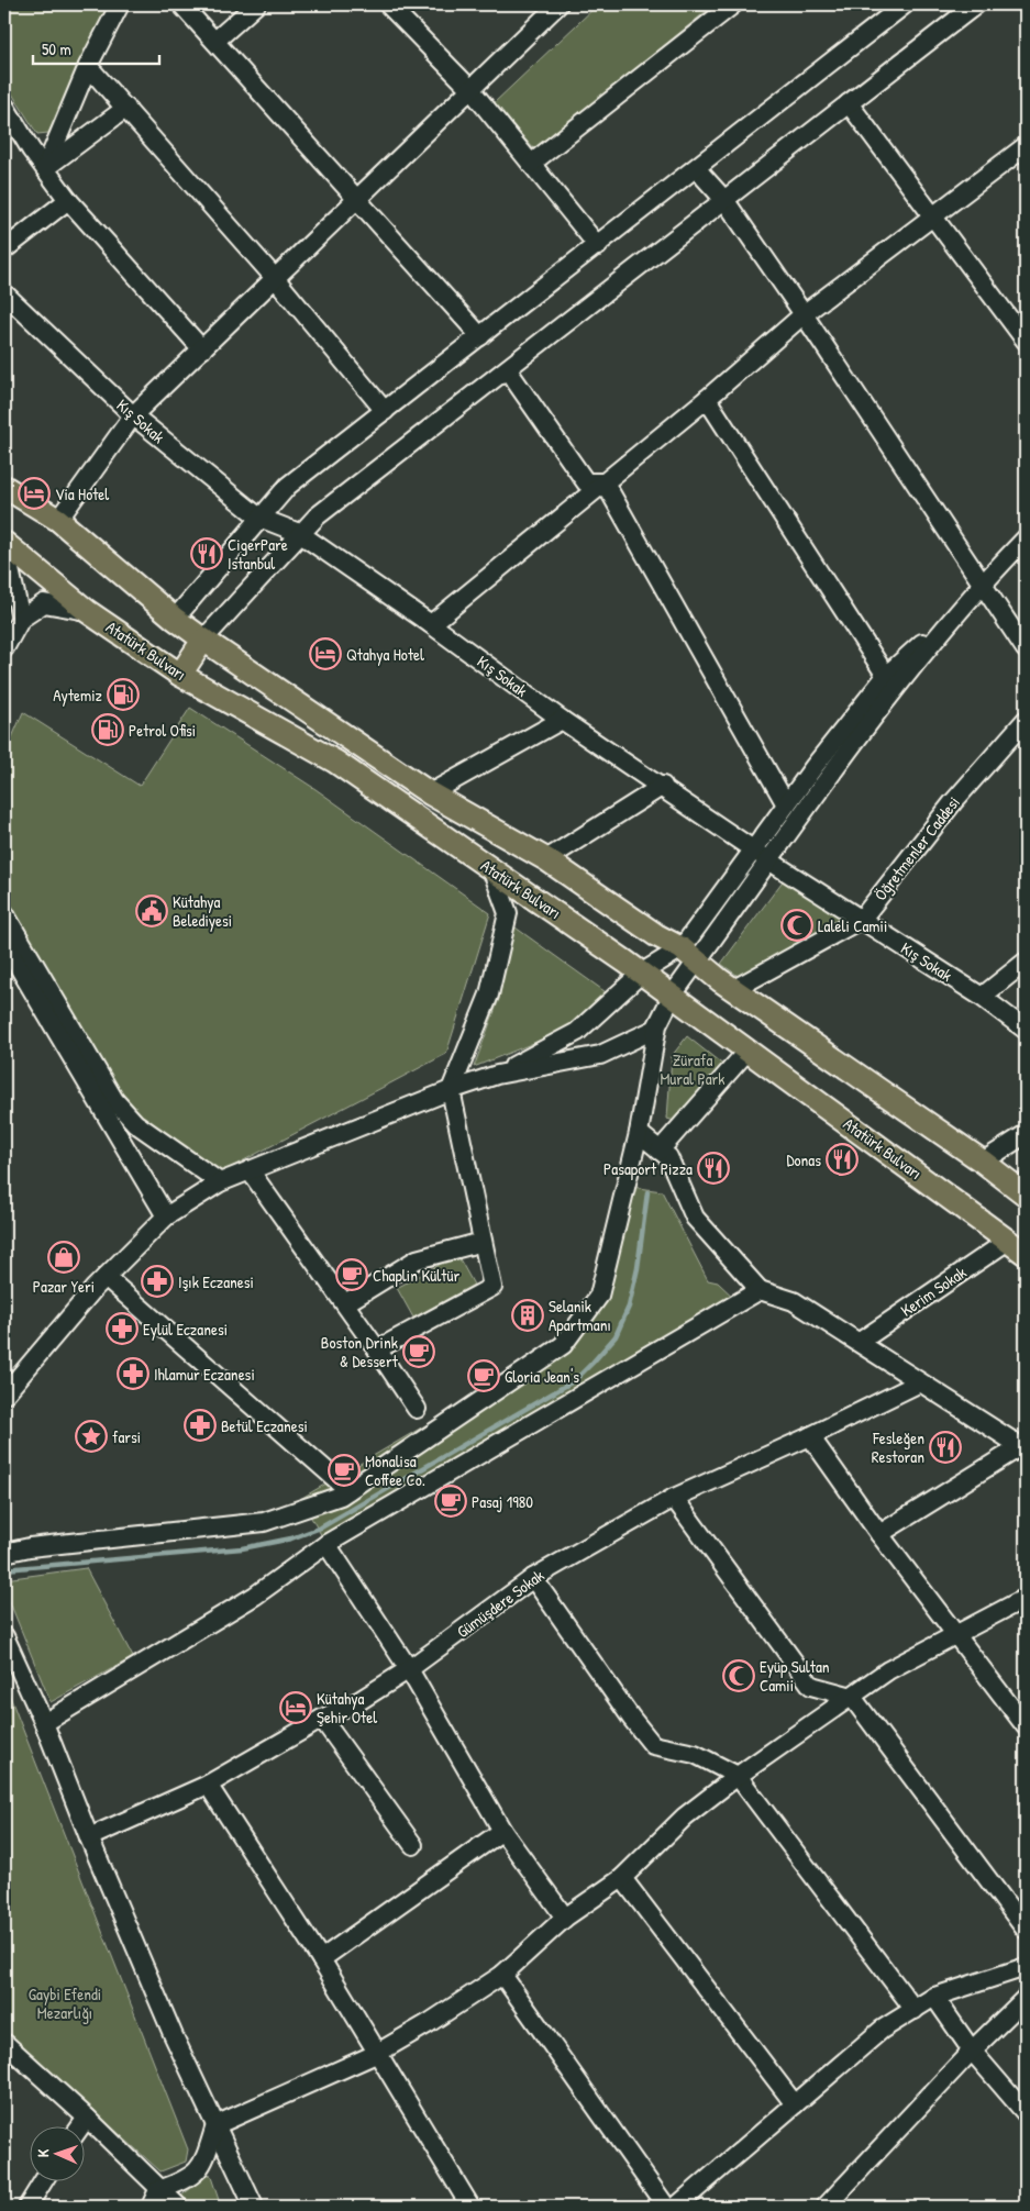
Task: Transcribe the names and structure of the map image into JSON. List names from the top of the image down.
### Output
{
  "streets": {
    "main road": ["Atatürk Bulvarı"],
    "street": [
      "Kış Sokak",
      "Öğretmenler Caddesi",
      "Kerim Sokak",
      "Gümüşdere Sokak"
    ]
  },
  "crossings": [
    ["Kış Sokak", "Öğretmenler Caddesi"],
    ["Atatürk Bulvarı", "Kerim Sokak"]
  ],
  "parks": ["Zürafa Mural Park", "Gaybi Efendi Mezarlığı"],
  "places": {
    "hotel": ["Via Hotel", "Qtahya Hotel", "Kütahya Şehir Otel"],
    "restaurant": [
      "CigerPare Istanbul",
      "Donas",
      "Pasaport Pizza",
      "Fesleğen Restoran"
    ],
    "fuel station": ["Aytemiz", "Petrol Ofisi"],
    "public building": ["Kütahya Belediyesi"],
    "mosque": ["Laleli Camii", "Eyüp Sultan Camii"],
    "shop": ["Pazar Yeri"],
    "cafe": [
      "Chaplin Kültür",
      "Boston Drink & Dessert",
      "Gloria Jean's",
      "Monalisa Coffee Co.",
      "Pasaj 1980"
    ],
    "pharmacy": [
      "Işık Eczanesi",
      "Eylül Eczanesi",
      "Ihlamur Eczanesi",
      "Betül Eczanesi"
    ],
    "building": ["Selanik Apartmanı"],
    "place": ["farsi"]
  },
  "scale_bar": "50 m",
  "north": "left"
}
